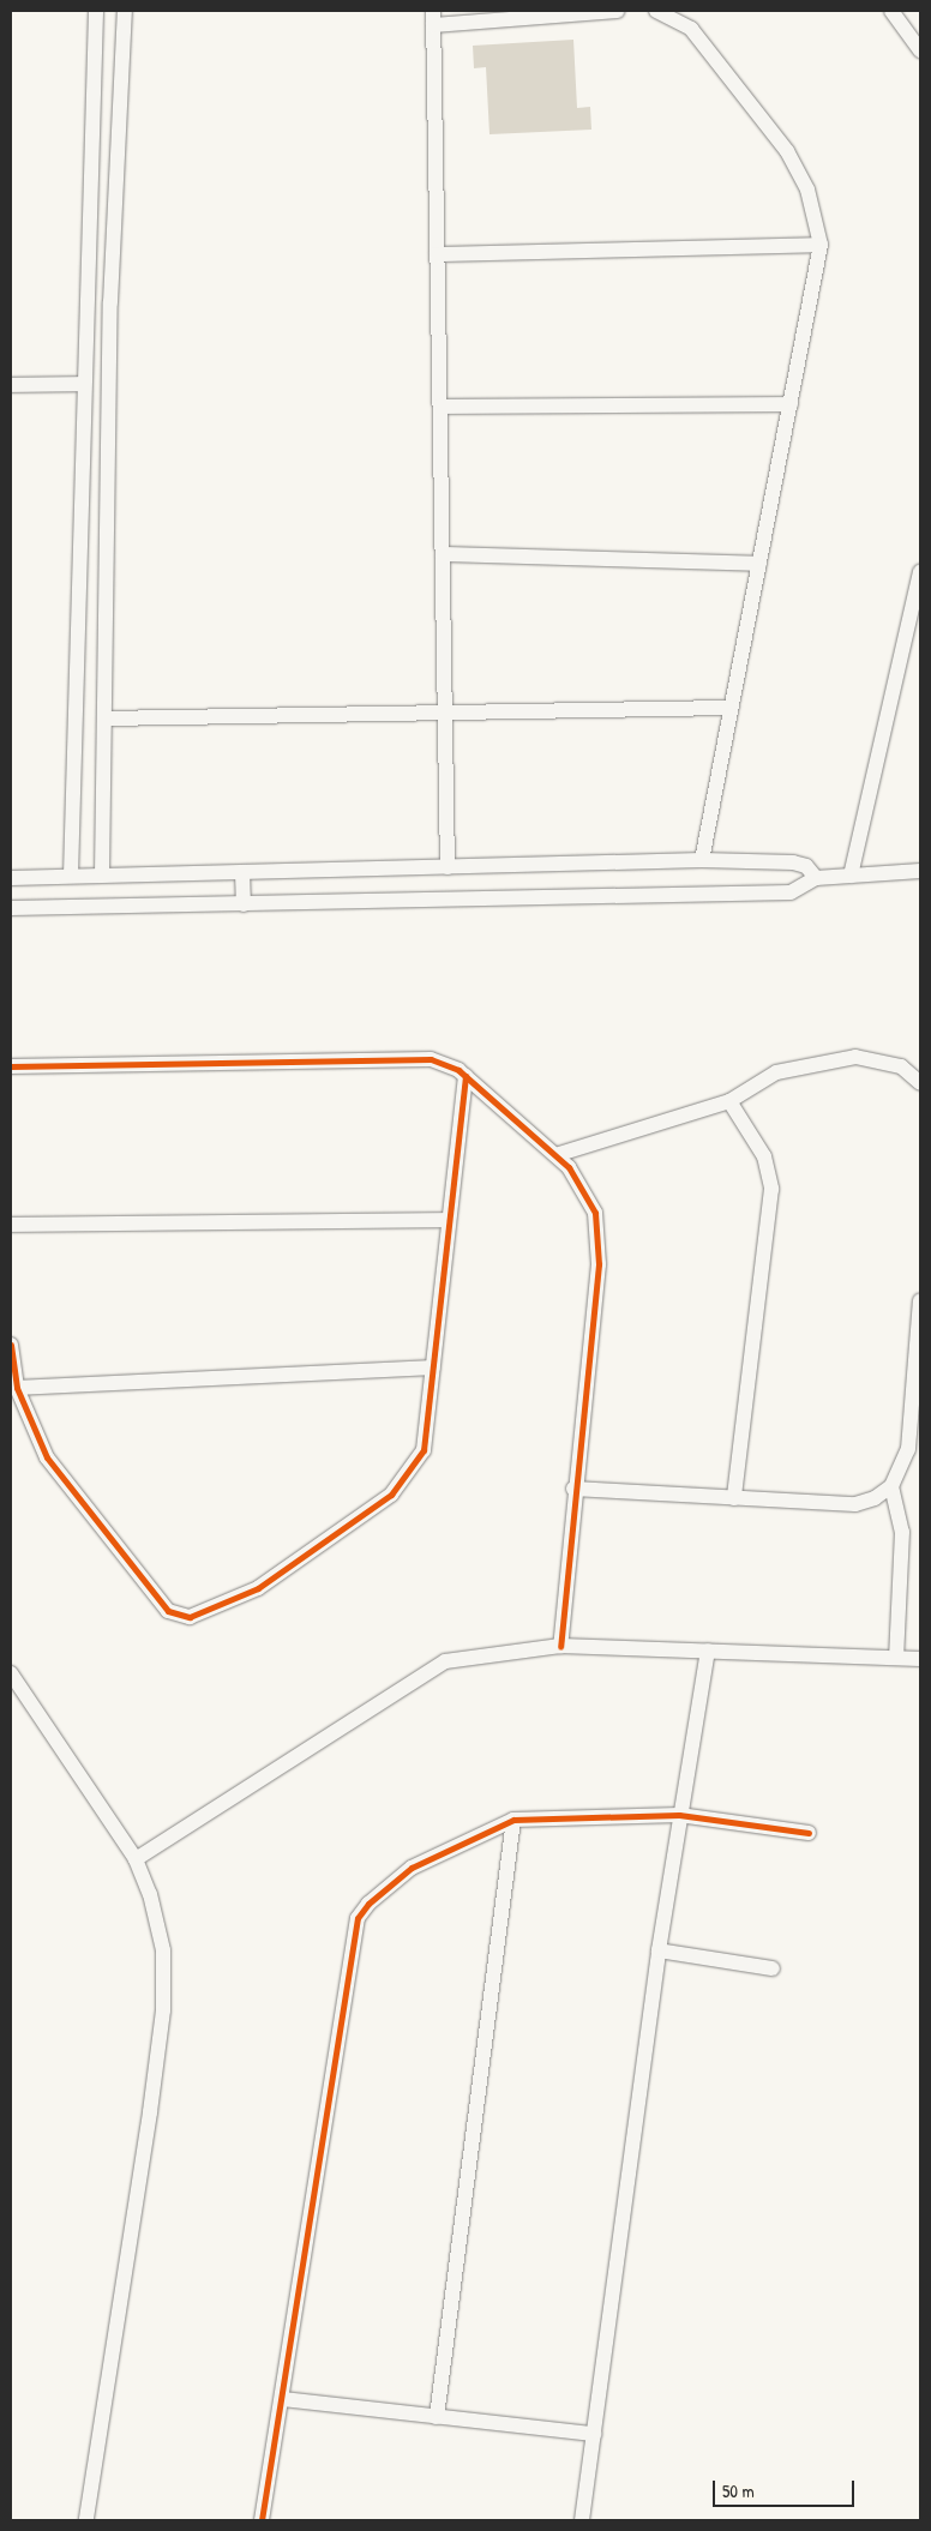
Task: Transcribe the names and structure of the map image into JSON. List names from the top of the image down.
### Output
{
  "scale_bar": "50 m"
}
